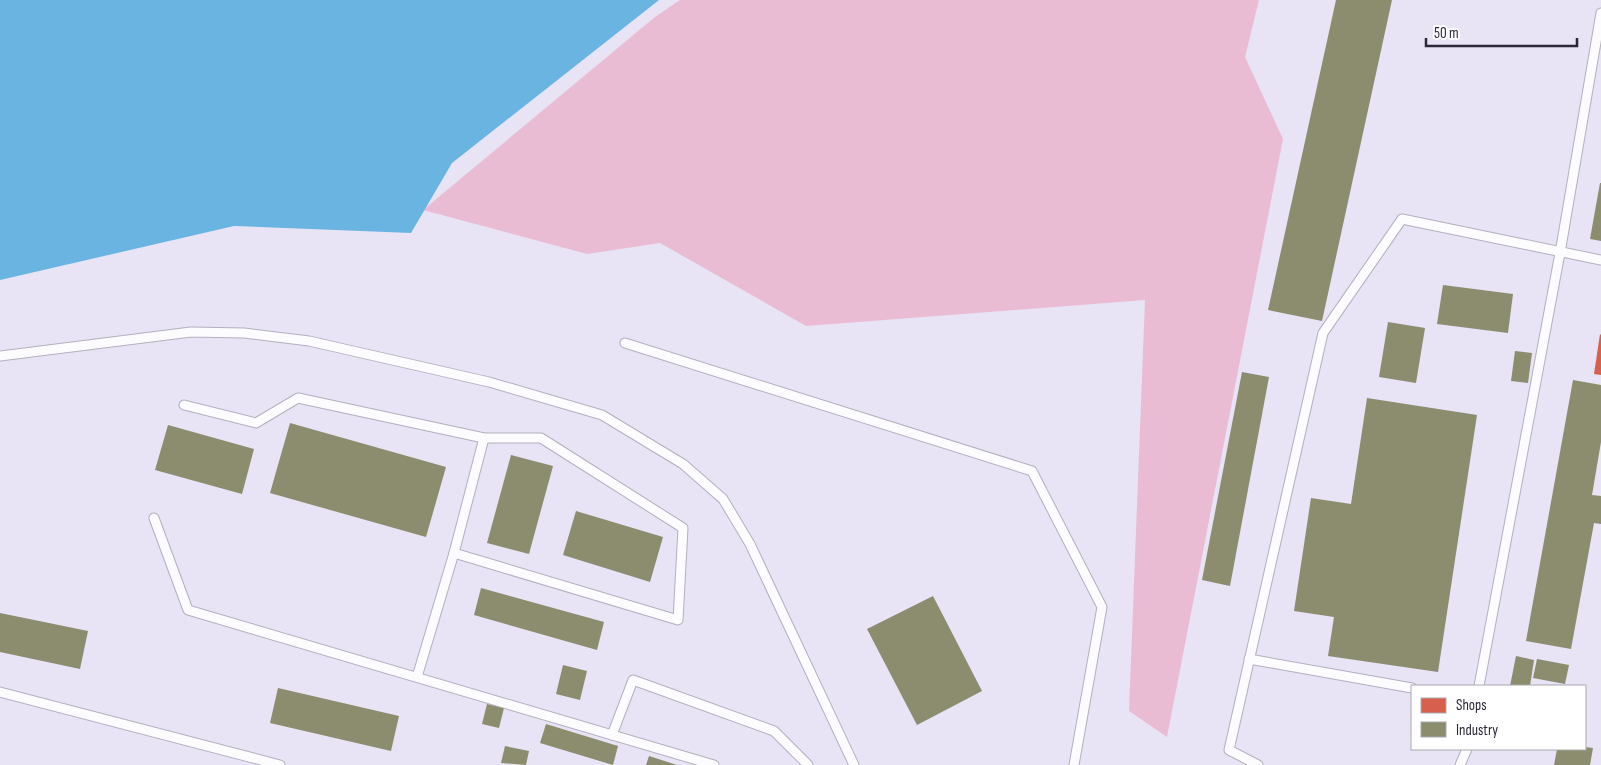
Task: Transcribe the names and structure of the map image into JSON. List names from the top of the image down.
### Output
{
  "legend": ["Shops", "Industry"],
  "scale_bar": "50 m"
}
